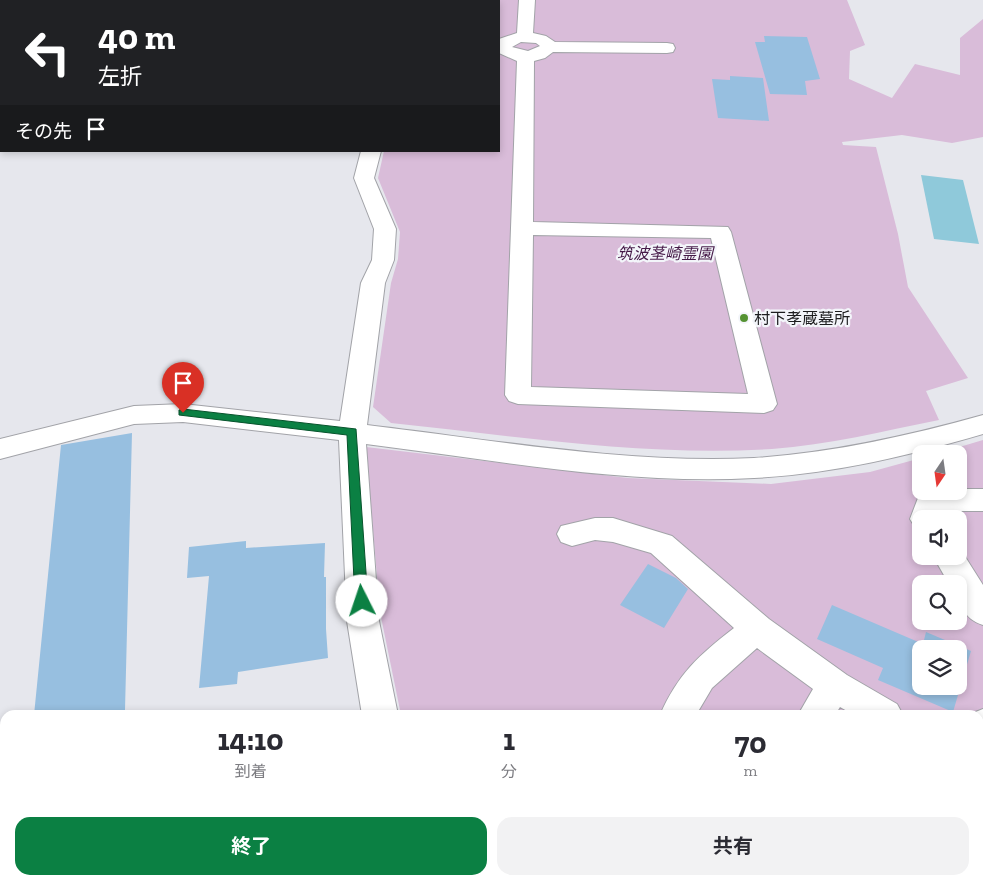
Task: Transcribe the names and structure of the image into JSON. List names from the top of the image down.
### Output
{
  "parks": ["筑波茎崎霊園"],
  "places": ["村下孝蔵墓所"],
  "north": "bottom",
  "page": {
    "turn": ["40 m", "左折"],
    "then": "その先",
    "eta": [
      "14:10",
      "到着",
      "1",
      "分",
      "70",
      "m"
    ],
    "buttons": ["終了", "共有"]
  }
}
